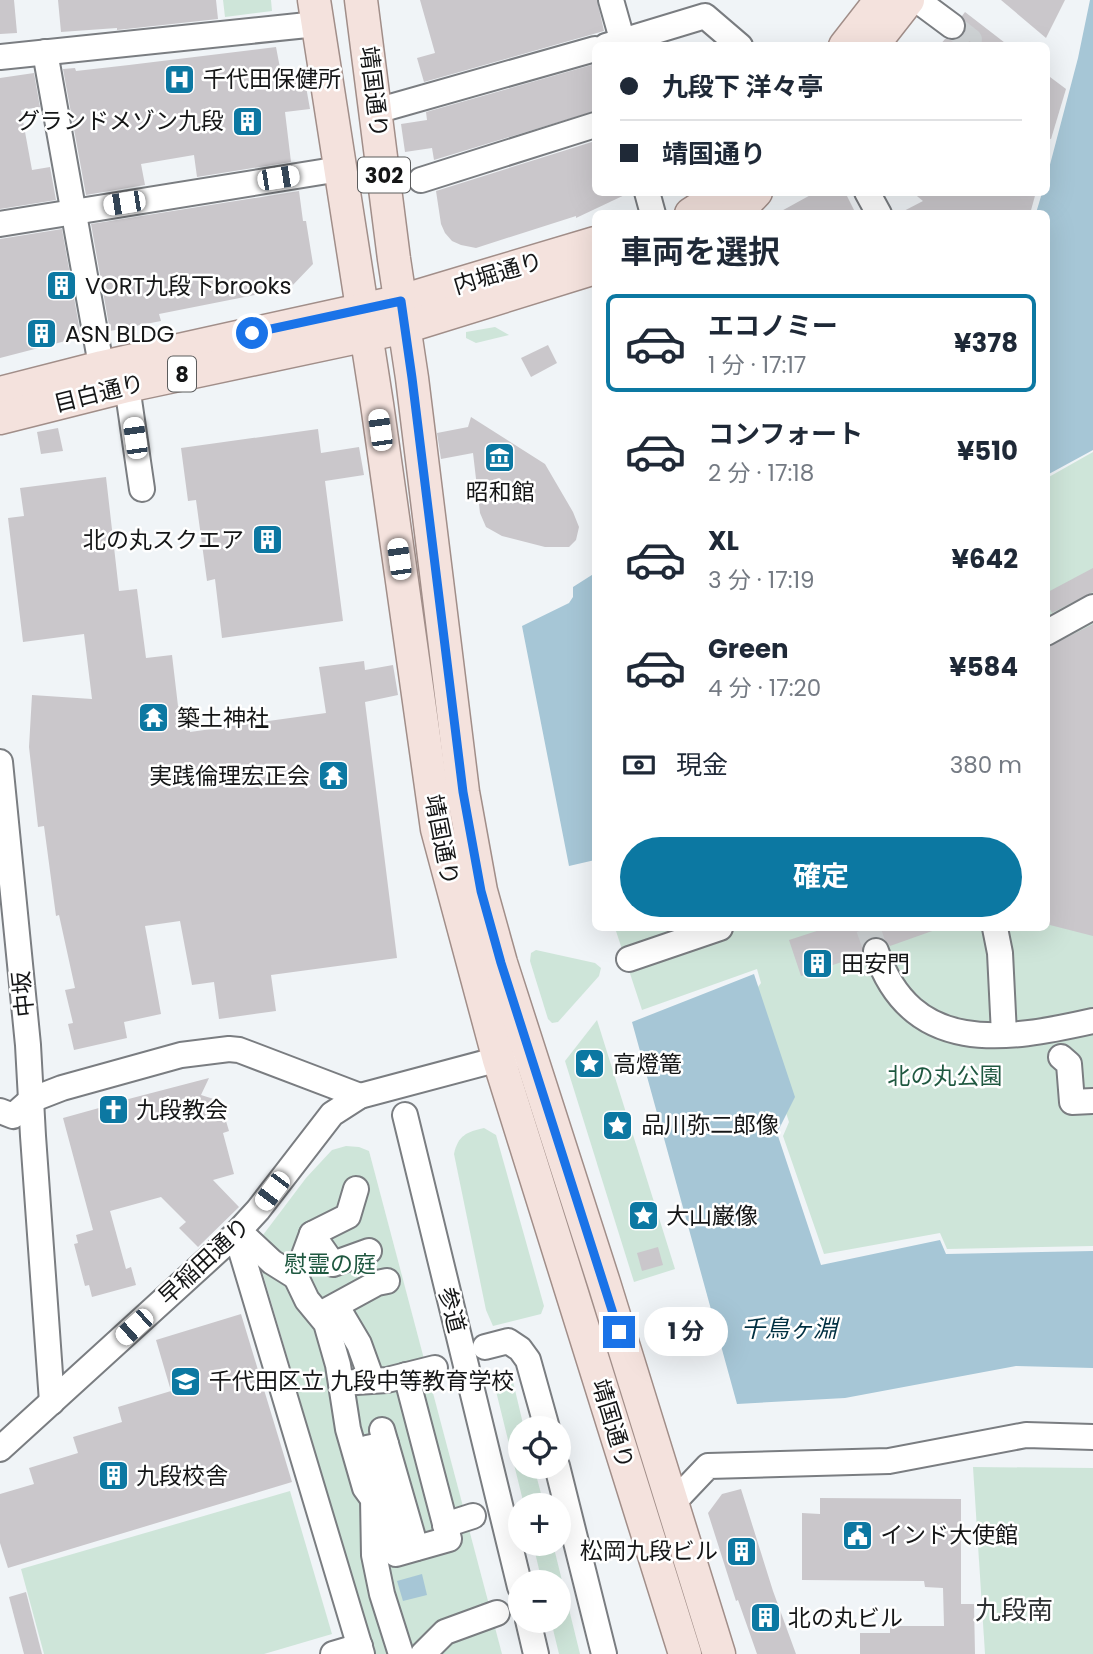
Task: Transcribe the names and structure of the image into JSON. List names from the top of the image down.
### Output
{
  "streets": {
    "main road": [
      "靖国通り",
      "302",
      "内堀通り",
      "8",
      "目白通り"
    ],
    "street": ["中坂", "早稲田通り", "参道"]
  },
  "crossings": [
    ["靖国通り", "内堀通り"],
    ["靖国通り", "目白通り"],
    ["靖国通り", "早稲田通り"],
    ["内堀通り", "目白通り"],
    ["中坂", "早稲田通り"]
  ],
  "districts": ["九段南"],
  "water": ["千鳥ヶ淵"],
  "parks": ["北の丸公園", "慰霊の庭"],
  "places": {
    "hospital": ["千代田保健所"],
    "building": [
      "グランドメゾン九段",
      "VORT九段下brooks",
      "ASN BLDG",
      "北の丸スクエア",
      "田安門",
      "九段校舎",
      "松岡九段ビル",
      "北の丸ビル"
    ],
    "museum": ["昭和館"],
    "temple": ["築土神社", "実践倫理宏正会"],
    "place": ["高燈篭", "品川弥二郎像", "大山巌像"],
    "church": ["九段教会"],
    "school or university": ["千代田区立 九段中等教育学校"],
    "public building": ["インド大使館"]
  },
  "page": {
    "banner": ["九段下 洋々亭", "靖国通り"],
    "heading": "車両を選択",
    "list": [
      {
        "name": "エコノミー",
        "note": "1 分 · 17:17",
        "value": "¥378"
      },
      {
        "name": "コンフォート",
        "note": "2 分 · 17:18",
        "value": "¥510"
      },
      {
        "name": "XL",
        "note": "3 分 · 17:19",
        "value": "¥642"
      },
      {
        "name": "Green",
        "note": "4 分 · 17:20",
        "value": "¥584"
      }
    ],
    "pay": ["現金", "380 m"],
    "buttons": "確定",
    "bubble": "1 分",
    "map_buttons": ["+", "−"]
  }
}
